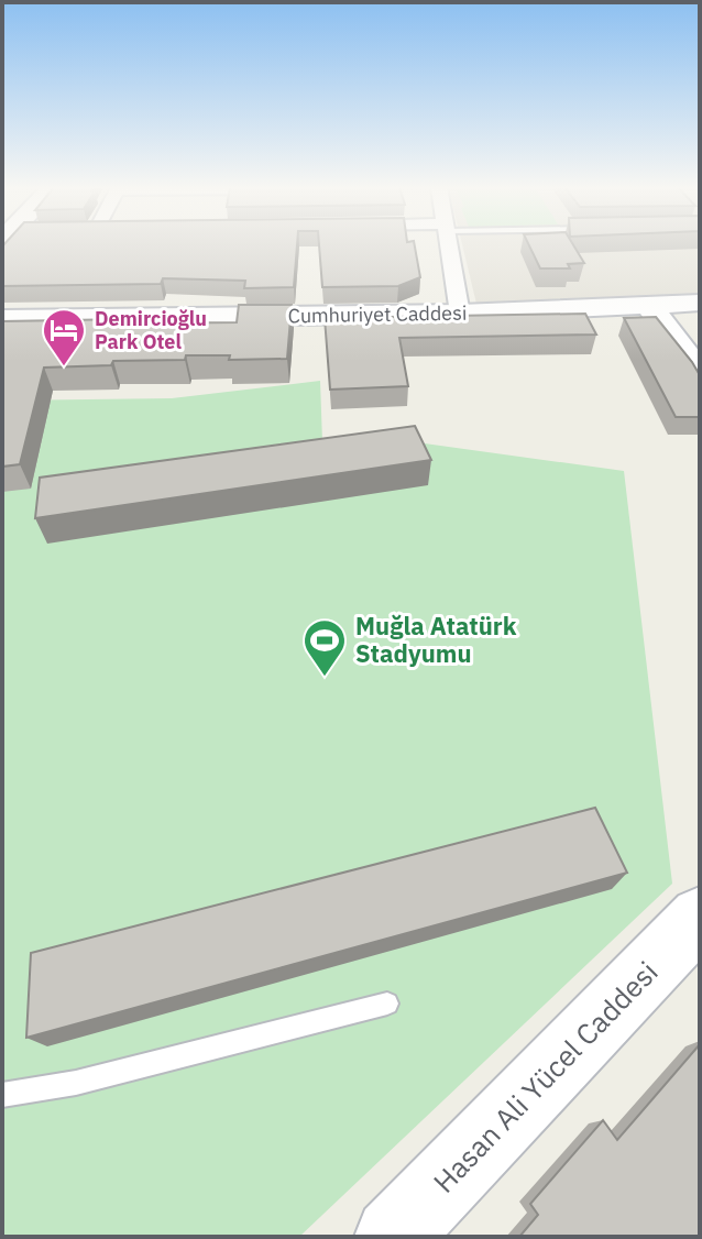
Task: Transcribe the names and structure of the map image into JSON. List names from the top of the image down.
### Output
{
  "streets": {
    "main road": ["Cumhuriyet Caddesi", "Hasan Ali Yücel Caddesi"]
  },
  "places": {
    "hotel": ["Demircioğlu Park Otel"],
    "sports": ["Muğla Atatürk Stadyumu"]
  }
}
